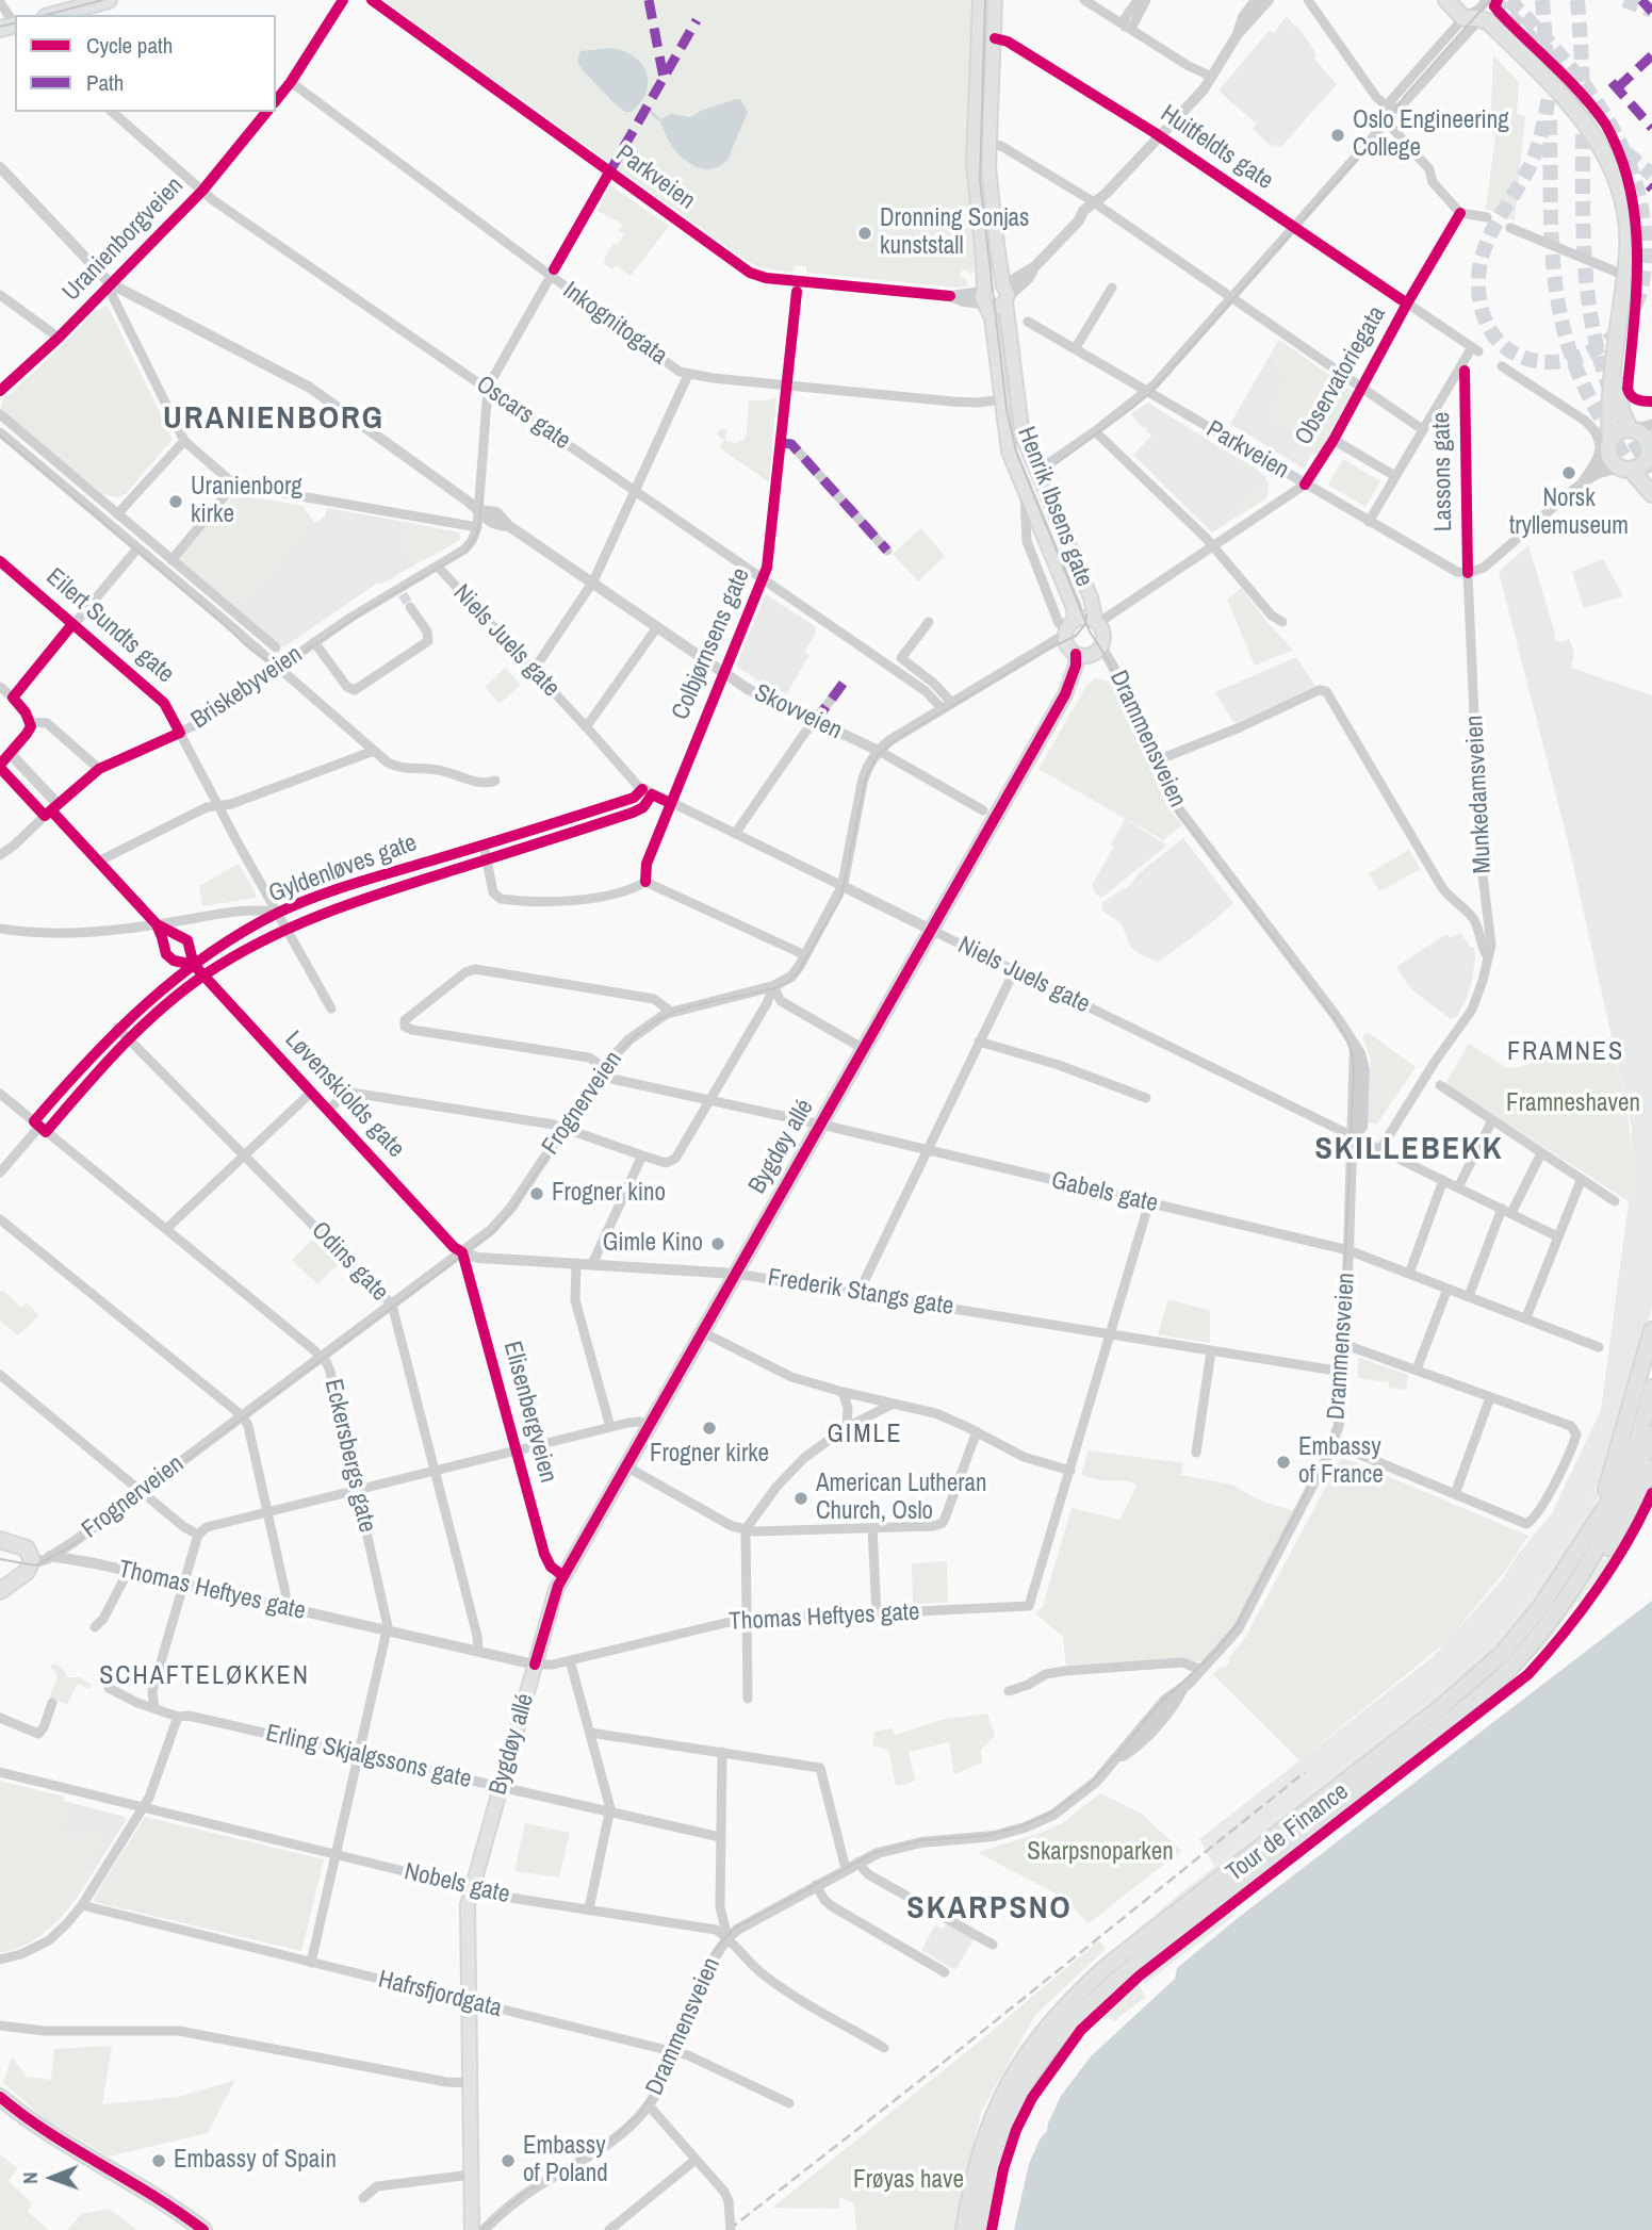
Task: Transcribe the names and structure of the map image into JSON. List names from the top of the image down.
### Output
{
  "streets": {
    "main road": ["Henrik Ibsens gate", "Bygdøy allé"],
    "street": [
      "Huitfeldts gate",
      "Parkveien",
      "Uranienborgveien",
      "Inkognitogata",
      "Observatoriegata",
      "Oscars gate",
      "Eilert Sundts gate",
      "Niels Juels gate",
      "Colbjørnsens gate",
      "Briskebyveien",
      "Skovveien",
      "Drammensveien",
      "Munkedamsveien",
      "Gyldenløves gate",
      "Løvenskiolds gate",
      "Frognerveien",
      "Gabels gate",
      "Odins gate",
      "Frederik Stangs gate",
      "Elisenbergveien",
      "Eckersbergs gate",
      "Thomas Heftyes gate",
      "Erling Skjalgssons gate",
      "Nobels gate",
      "Hafrsfjordgata"
    ],
    "cycle path": ["Lassons gate", "Tour de Finance"]
  },
  "crossings": [
    ["Huitfeldts gate", "Observatoriegata"],
    ["Huitfeldts gate", "Henrik Ibsens gate"],
    ["Parkveien", "Observatoriegata"],
    ["Parkveien", "Henrik Ibsens gate"],
    ["Parkveien", "Colbjørnsens gate"],
    ["Parkveien", "Munkedamsveien"],
    ["Uranienborgveien", "Oscars gate"],
    ["Uranienborgveien", "Skovveien"],
    ["Inkognitogata", "Henrik Ibsens gate"],
    ["Inkognitogata", "Colbjørnsens gate"],
    ["Observatoriegata", "Henrik Ibsens gate"],
    ["Observatoriegata", "Drammensveien"],
    ["Observatoriegata", "Bygdøy allé"],
    ["Oscars gate", "Colbjørnsens gate"],
    ["Henrik Ibsens gate", "Drammensveien"],
    ["Henrik Ibsens gate", "Bygdøy allé"],
    ["Eilert Sundts gate", "Briskebyveien"],
    ["Eilert Sundts gate", "Gyldenløves gate"],
    ["Niels Juels gate", "Colbjørnsens gate"],
    ["Niels Juels gate", "Briskebyveien"],
    ["Niels Juels gate", "Drammensveien"],
    ["Niels Juels gate", "Munkedamsveien"],
    ["Niels Juels gate", "Gyldenløves gate"],
    ["Niels Juels gate", "Frognerveien"],
    ["Niels Juels gate", "Bygdøy allé"],
    ["Colbjørnsens gate", "Skovveien"],
    ["Briskebyveien", "Løvenskiolds gate"],
    ["Skovveien", "Frognerveien"],
    ["Drammensveien", "Bygdøy allé"],
    ["Drammensveien", "Gabels gate"],
    ["Drammensveien", "Frederik Stangs gate"],
    ["Drammensveien", "Nobels gate"],
    ["Drammensveien", "Hafrsfjordgata"],
    ["Gyldenløves gate", "Løvenskiolds gate"],
    ["Gyldenløves gate", "Odins gate"],
    ["Gyldenløves gate", "Eckersbergs gate"],
    ["Løvenskiolds gate", "Frognerveien"],
    ["Løvenskiolds gate", "Odins gate"],
    ["Løvenskiolds gate", "Frederik Stangs gate"],
    ["Løvenskiolds gate", "Elisenbergveien"],
    ["Frognerveien", "Gabels gate"],
    ["Frognerveien", "Odins gate"],
    ["Frognerveien", "Frederik Stangs gate"],
    ["Frognerveien", "Elisenbergveien"],
    ["Frognerveien", "Eckersbergs gate"],
    ["Frognerveien", "Thomas Heftyes gate"],
    ["Bygdøy allé", "Gabels gate"],
    ["Bygdøy allé", "Frederik Stangs gate"],
    ["Bygdøy allé", "Elisenbergveien"],
    ["Bygdøy allé", "Thomas Heftyes gate"],
    ["Bygdøy allé", "Erling Skjalgssons gate"],
    ["Bygdøy allé", "Nobels gate"],
    ["Bygdøy allé", "Hafrsfjordgata"],
    ["Gabels gate", "Thomas Heftyes gate"],
    ["Odins gate", "Thomas Heftyes gate"],
    ["Frederik Stangs gate", "Elisenbergveien"],
    ["Frederik Stangs gate", "Thomas Heftyes gate"],
    ["Eckersbergs gate", "Thomas Heftyes gate"],
    ["Eckersbergs gate", "Erling Skjalgssons gate"],
    ["Eckersbergs gate", "Nobels gate"],
    ["Eckersbergs gate", "Hafrsfjordgata"]
  ],
  "districts": [
    "URANIENBORG",
    "FRAMNES",
    "SKILLEBEKK",
    "GIMLE",
    "SCHAFTELØKKEN",
    "SKARPSNO"
  ],
  "parks": ["Framneshaven", "Skarpsnoparken", "Frøyas have"],
  "places": [
    "Oslo Engineering College",
    "Dronning Sonjas kunststall",
    "Norsk tryllemuseum",
    "Uranienborg kirke",
    "Frogner kino",
    "Gimle Kino",
    "Frogner kirke",
    "Embassy of France",
    "American Lutheran Church, Oslo",
    "Embassy of Spain",
    "Embassy of Poland"
  ],
  "legend": ["Cycle path", "Path"],
  "north": "left"
}
